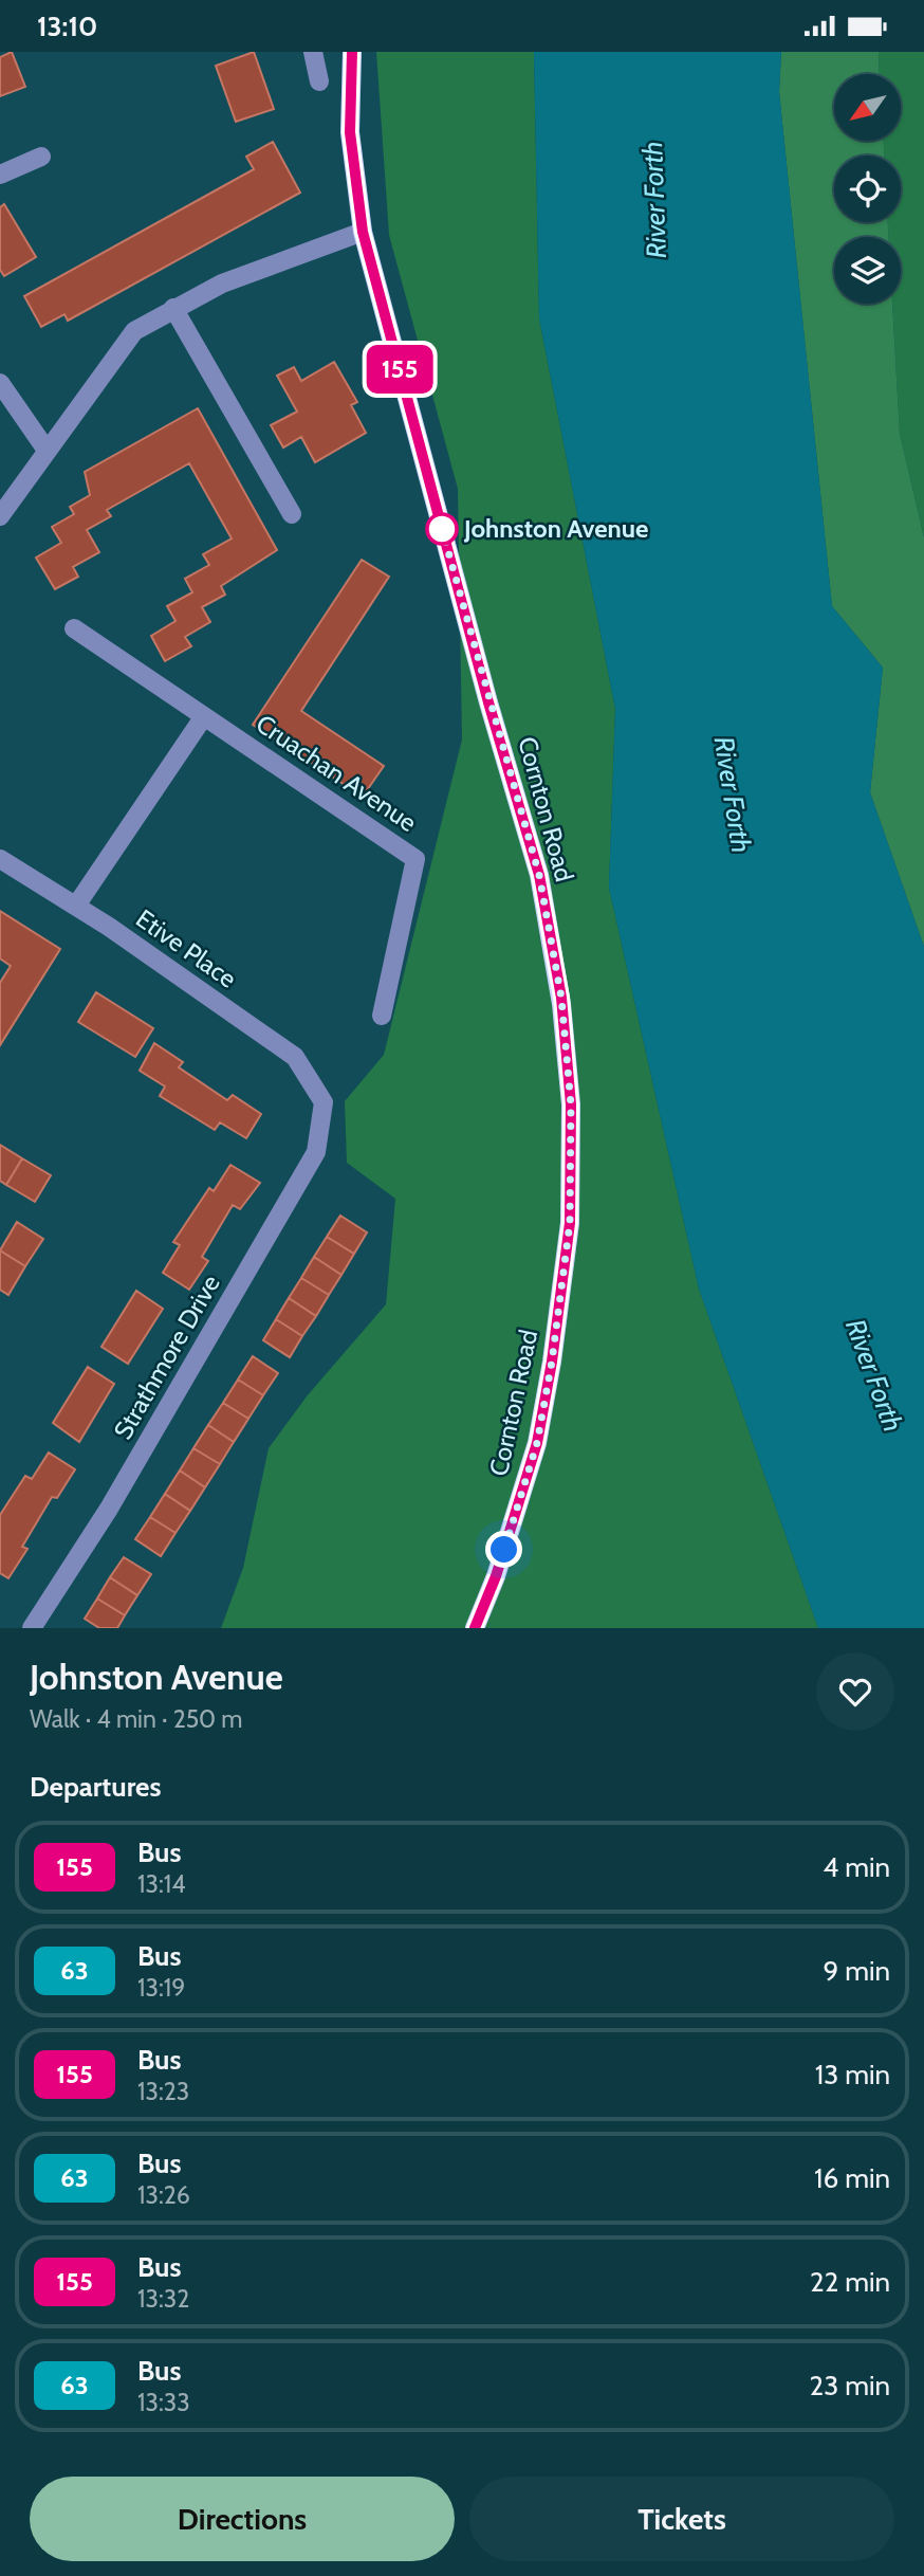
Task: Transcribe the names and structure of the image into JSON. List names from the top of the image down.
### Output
{
  "streets": {
    "main road": ["Cornton Road"],
    "street": ["Cruachan Avenue", "Etive Place", "Strathmore Drive"]
  },
  "crossings": [
    ["Etive Place", "Strathmore Drive"]
  ],
  "water": ["River Forth"],
  "places": ["Johnston Avenue"],
  "lines": ["bus line 155"],
  "north": "bottom left",
  "page": {
    "status": "13:10",
    "on_map": "155",
    "heading": [
      ["Johnston Avenue", "Walk · 4 min · 250 m"],
      "Departures"
    ],
    "list": [
      {
        "mark": "155",
        "name": "Bus",
        "note": "13:14",
        "value": "4 min"
      },
      {
        "mark": "63",
        "name": "Bus",
        "note": "13:19",
        "value": "9 min"
      },
      {
        "mark": "155",
        "name": "Bus",
        "note": "13:23",
        "value": "13 min"
      },
      {
        "mark": "63",
        "name": "Bus",
        "note": "13:26",
        "value": "16 min"
      },
      {
        "mark": "155",
        "name": "Bus",
        "note": "13:32",
        "value": "22 min"
      },
      {
        "mark": "63",
        "name": "Bus",
        "note": "13:33",
        "value": "23 min"
      }
    ],
    "buttons": ["Directions", "Tickets"]
  }
}
